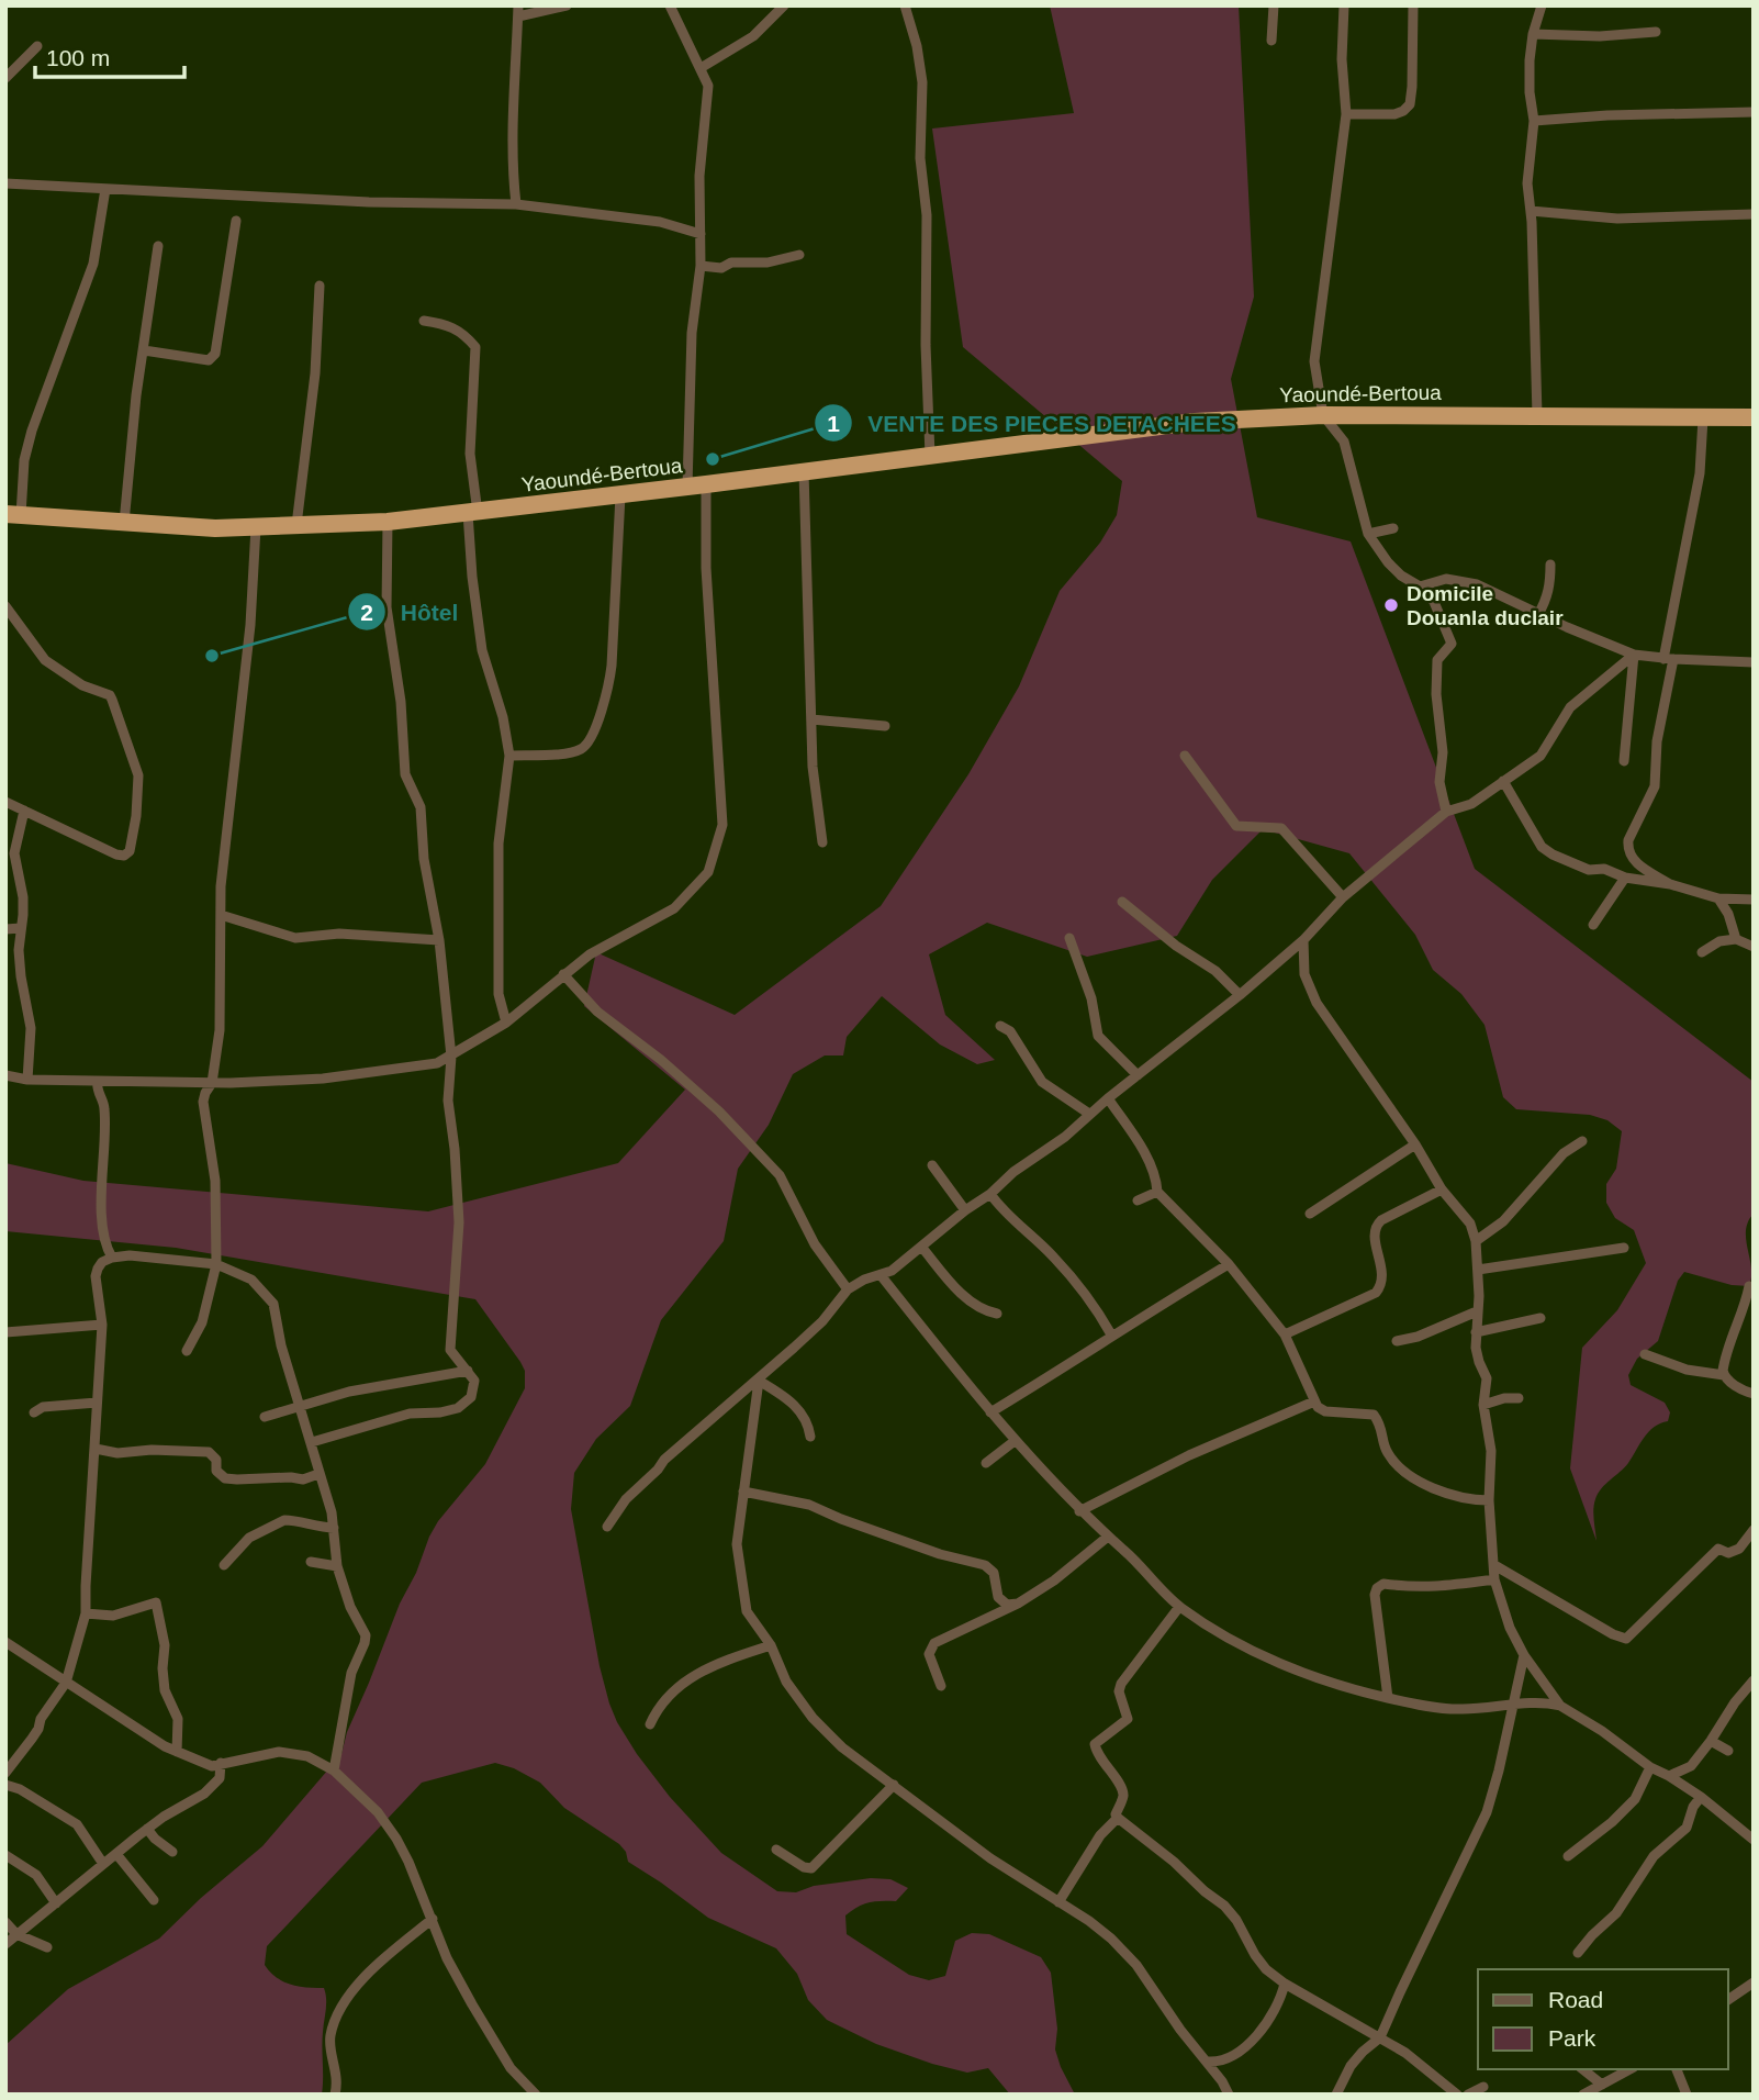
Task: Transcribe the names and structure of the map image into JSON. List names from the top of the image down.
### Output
{
  "streets": {
    "highway": ["Yaoundé-Bertoua"]
  },
  "places": ["VENTE DES PIECES DETACHEES", "Domicile Douanla duclair", "Hôtel"],
  "legend": ["Road", "Park"],
  "scale_bar": "100 m"
}
